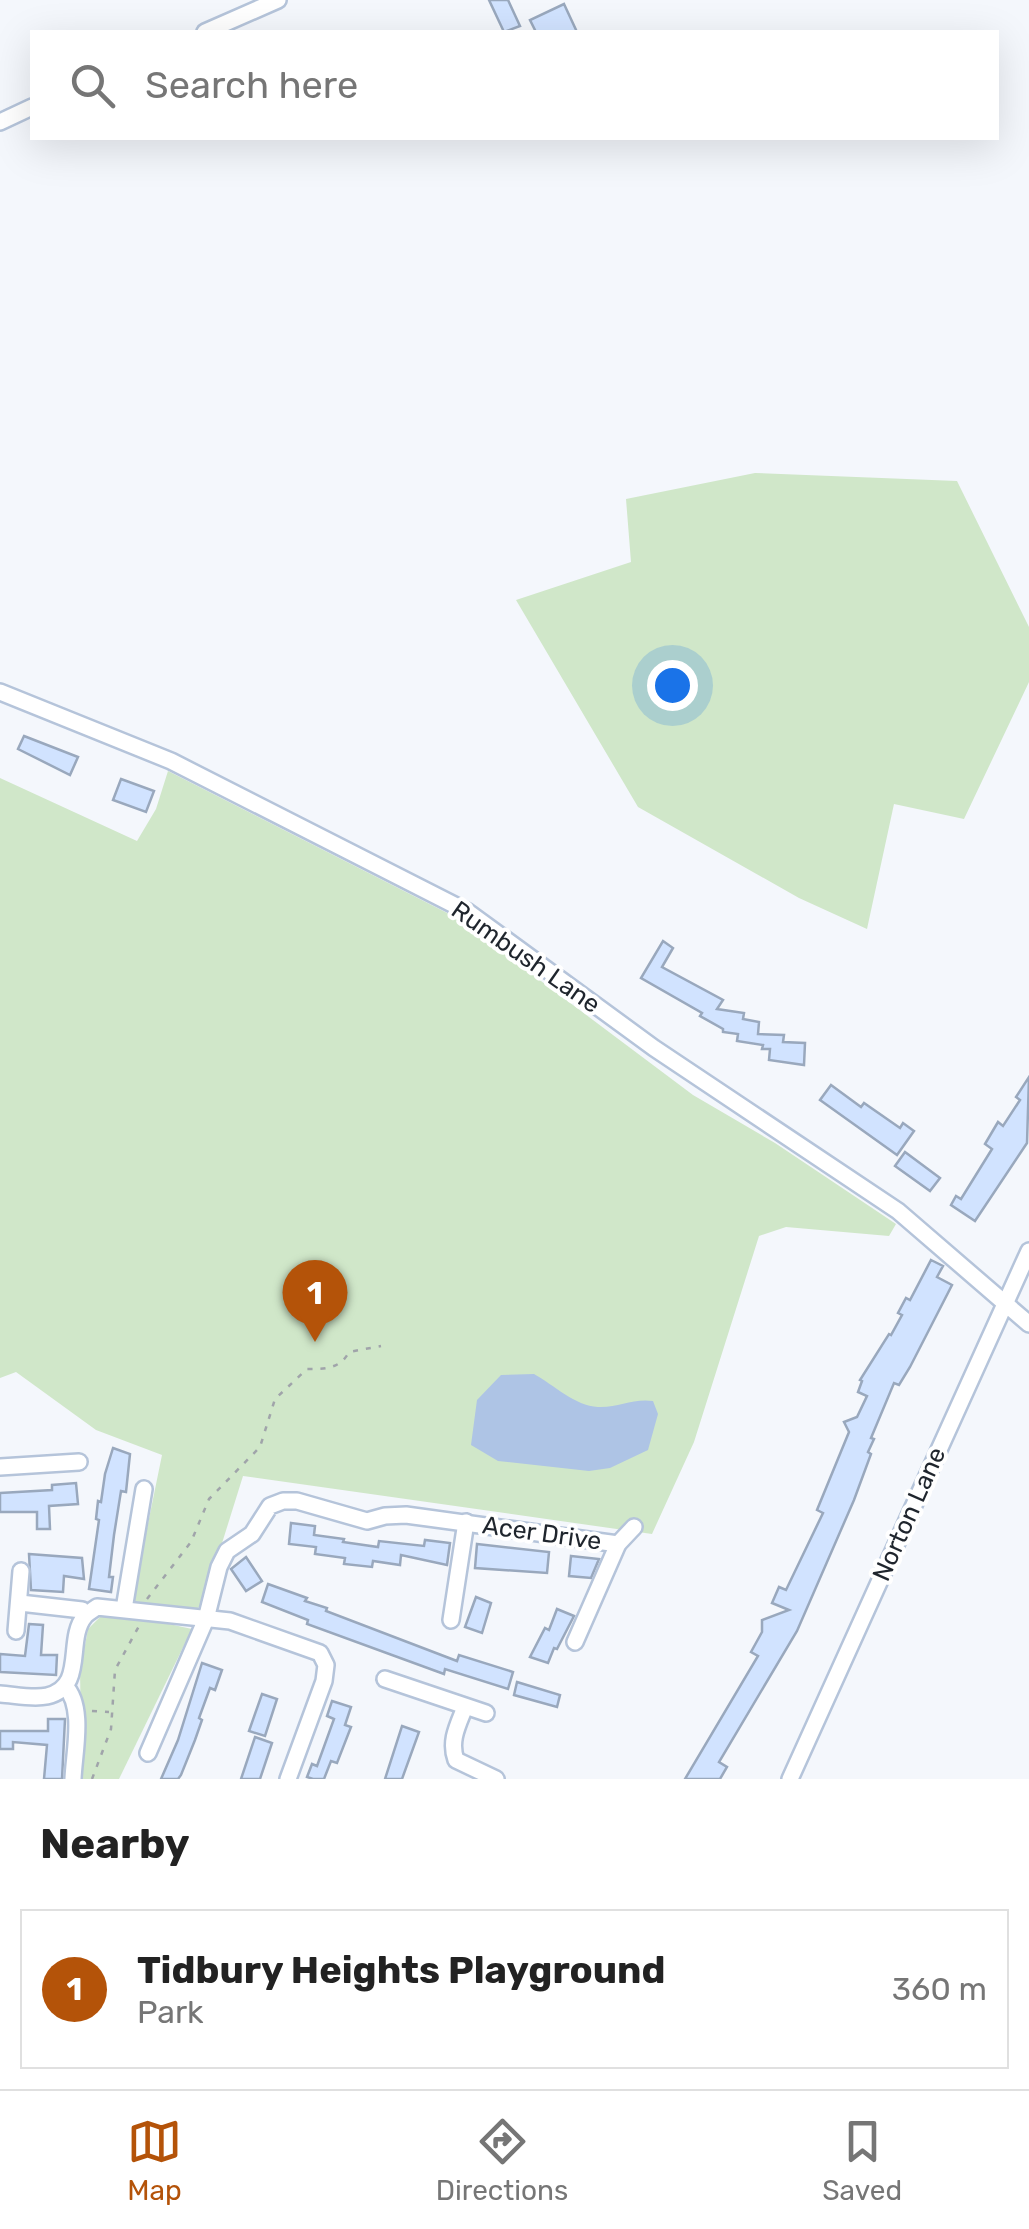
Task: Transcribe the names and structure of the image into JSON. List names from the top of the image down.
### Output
{
  "streets": {
    "street": ["Rumbush Lane", "Norton Lane", "Acer Drive"]
  },
  "crossings": [
    ["Rumbush Lane", "Norton Lane"]
  ],
  "page": {
    "search": "Search here",
    "pins": "1",
    "heading": "Nearby",
    "list": [
      {
        "mark": "1",
        "name": "Tidbury Heights Playground",
        "note": "Park",
        "value": "360 m"
      }
    ],
    "nav": ["Map", "Directions", "Saved"]
  }
}
